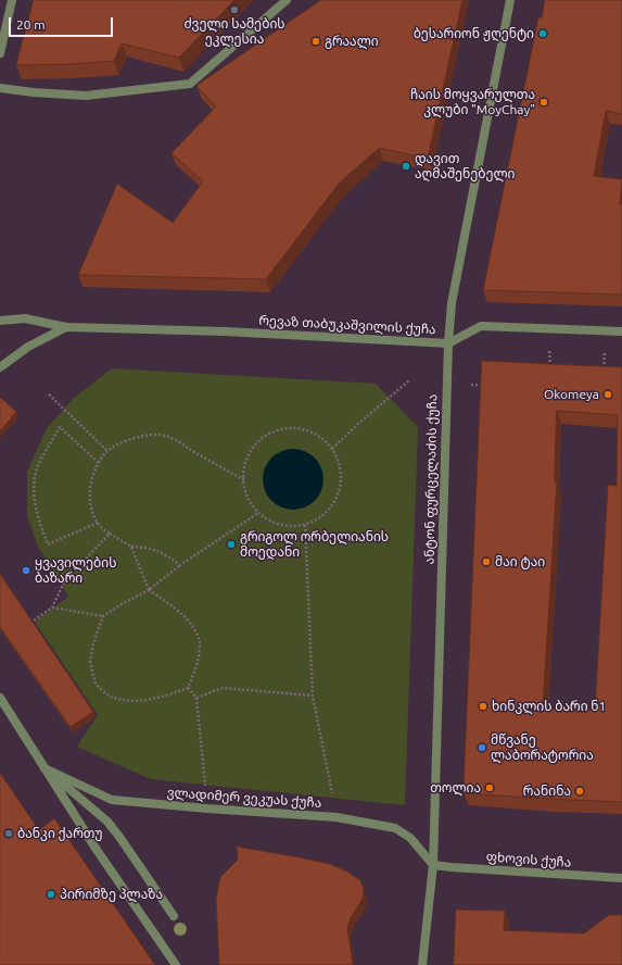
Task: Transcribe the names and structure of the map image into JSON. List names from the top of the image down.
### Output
{
  "streets": {
    "street": [
      "რევაზ თაბუკაშვილის ქუჩა",
      "ანტონ ფურცელაძის ქუჩა",
      "ვლადიმერ ვეკუას ქუჩა",
      "ფხოვის ქუჩა"
    ]
  },
  "crossings": [
    ["რევაზ თაბუკაშვილის ქუჩა", "ანტონ ფურცელაძის ქუჩა"],
    ["ანტონ ფურცელაძის ქუჩა", "ვლადიმერ ვეკუას ქუჩა"],
    ["ანტონ ფურცელაძის ქუჩა", "ფხოვის ქუჩა"],
    ["ვლადიმერ ვეკუას ქუჩა", "ფხოვის ქუჩა"]
  ],
  "places": [
    "ძველი სამების ეკლესია",
    "ბესარიონ ჟღენტი",
    "გრაალი",
    "ჩაის მოყვარულთა კლუბი \"MoyChay\"",
    "დავით აღმაშენებელი",
    "Okomeya",
    "გრიგოლ ორბელიანის მოედანი",
    "მაი ტაი",
    "ყვავილების ბაზარი",
    "ხინკლის ბარი ნ1",
    "მწვანე ლაბორატორია",
    "თოლია",
    "რანინა",
    "ბანკი ქართუ",
    "პირიმზე პლაზა"
  ],
  "scale_bar": "20 m"
}
